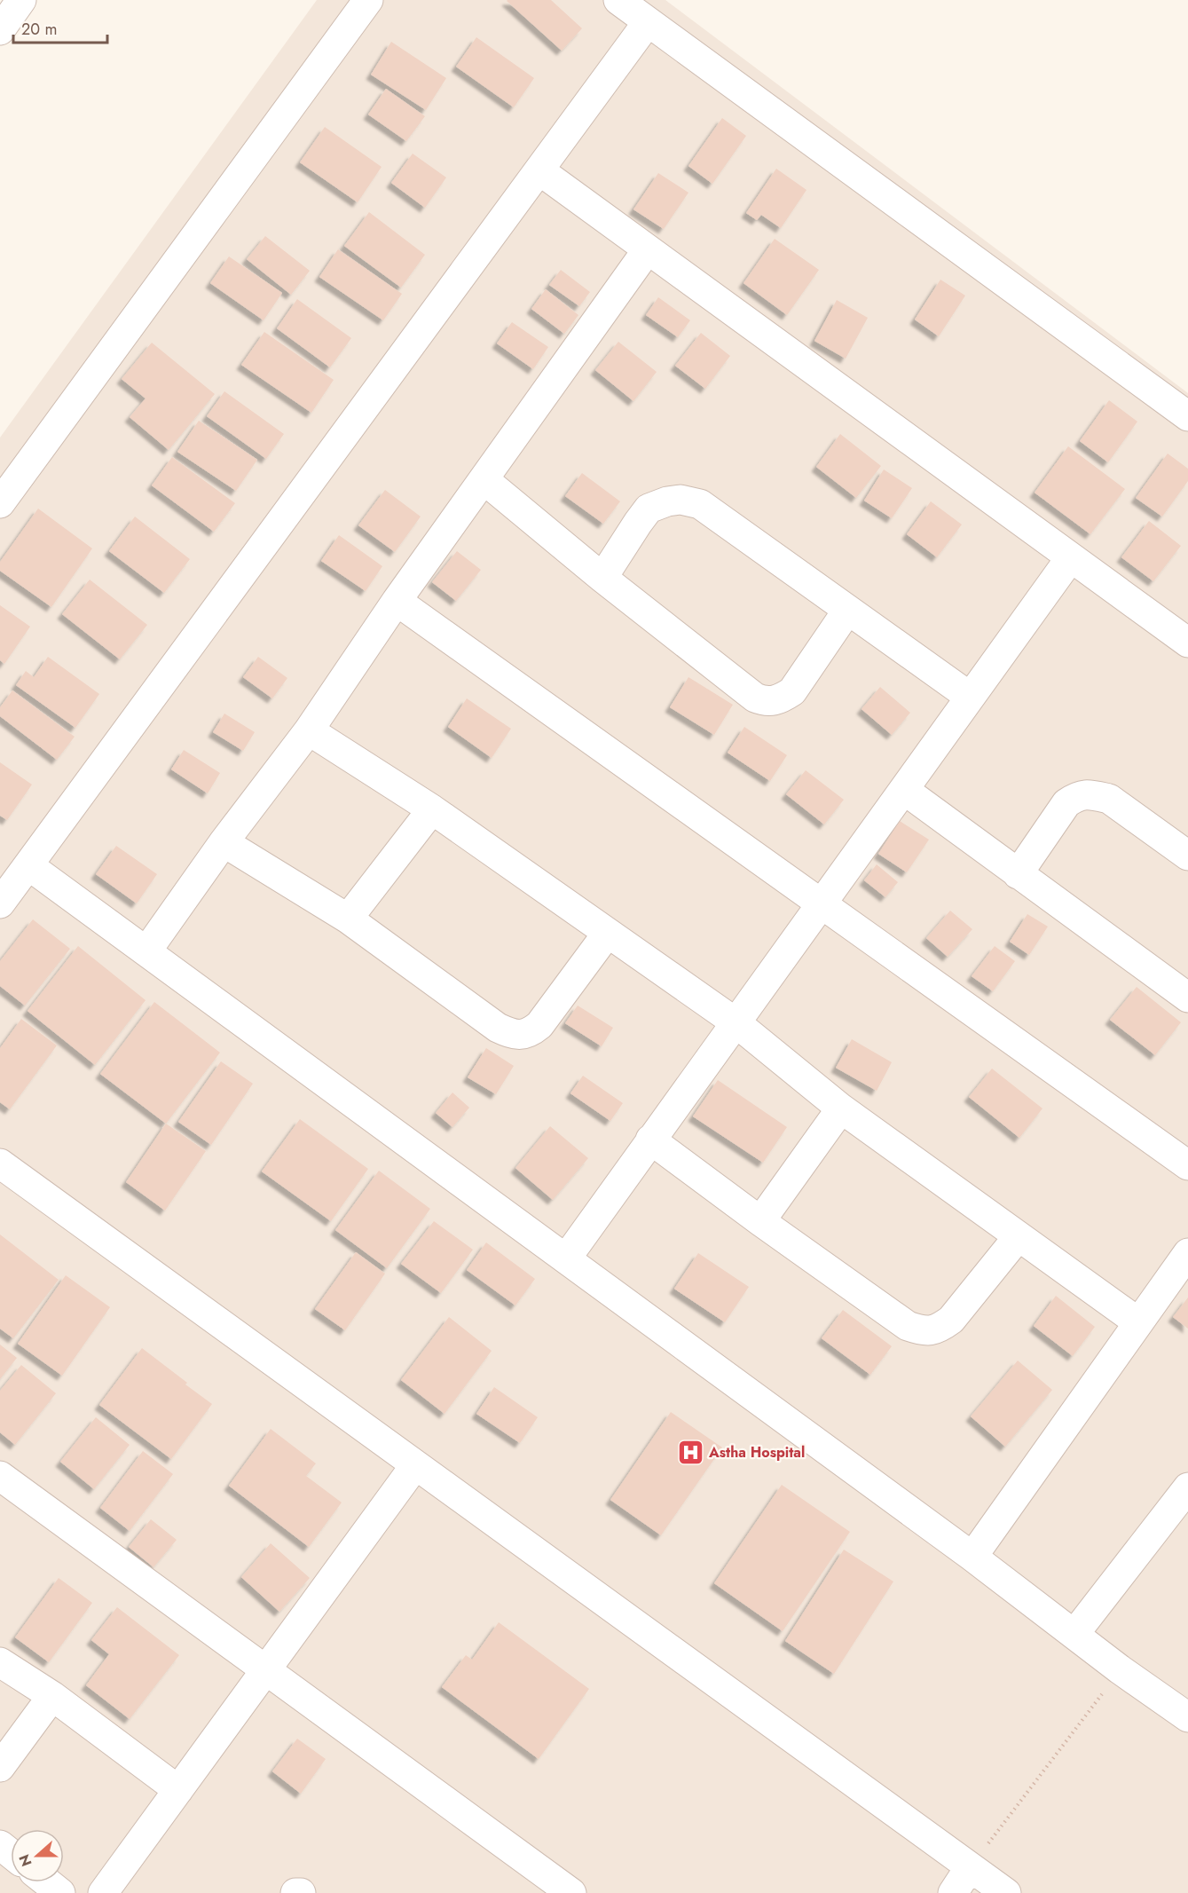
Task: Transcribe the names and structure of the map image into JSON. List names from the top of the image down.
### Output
{
  "places": {
    "hospital": ["Astha Hospital"]
  },
  "scale_bar": "20 m",
  "north": "left"
}
